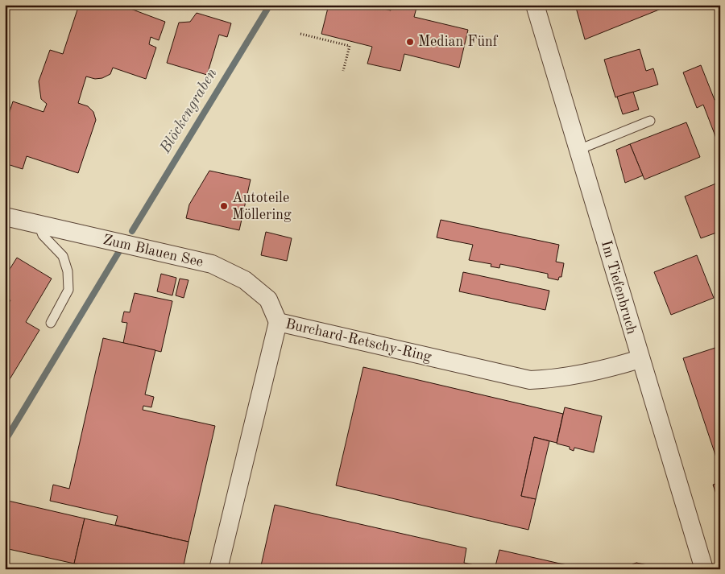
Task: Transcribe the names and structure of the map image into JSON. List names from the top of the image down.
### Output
{
  "streets": {
    "street": ["Zum Blauen See", "Im Tiefenbruch", "Burchard-Retschy-Ring"]
  },
  "crossings": [
    ["Zum Blauen See", "Burchard-Retschy-Ring"],
    ["Im Tiefenbruch", "Burchard-Retschy-Ring"]
  ],
  "water": ["Blöckengraben"],
  "places": ["Median Fünf", "Autoteile Möllering"]
}
